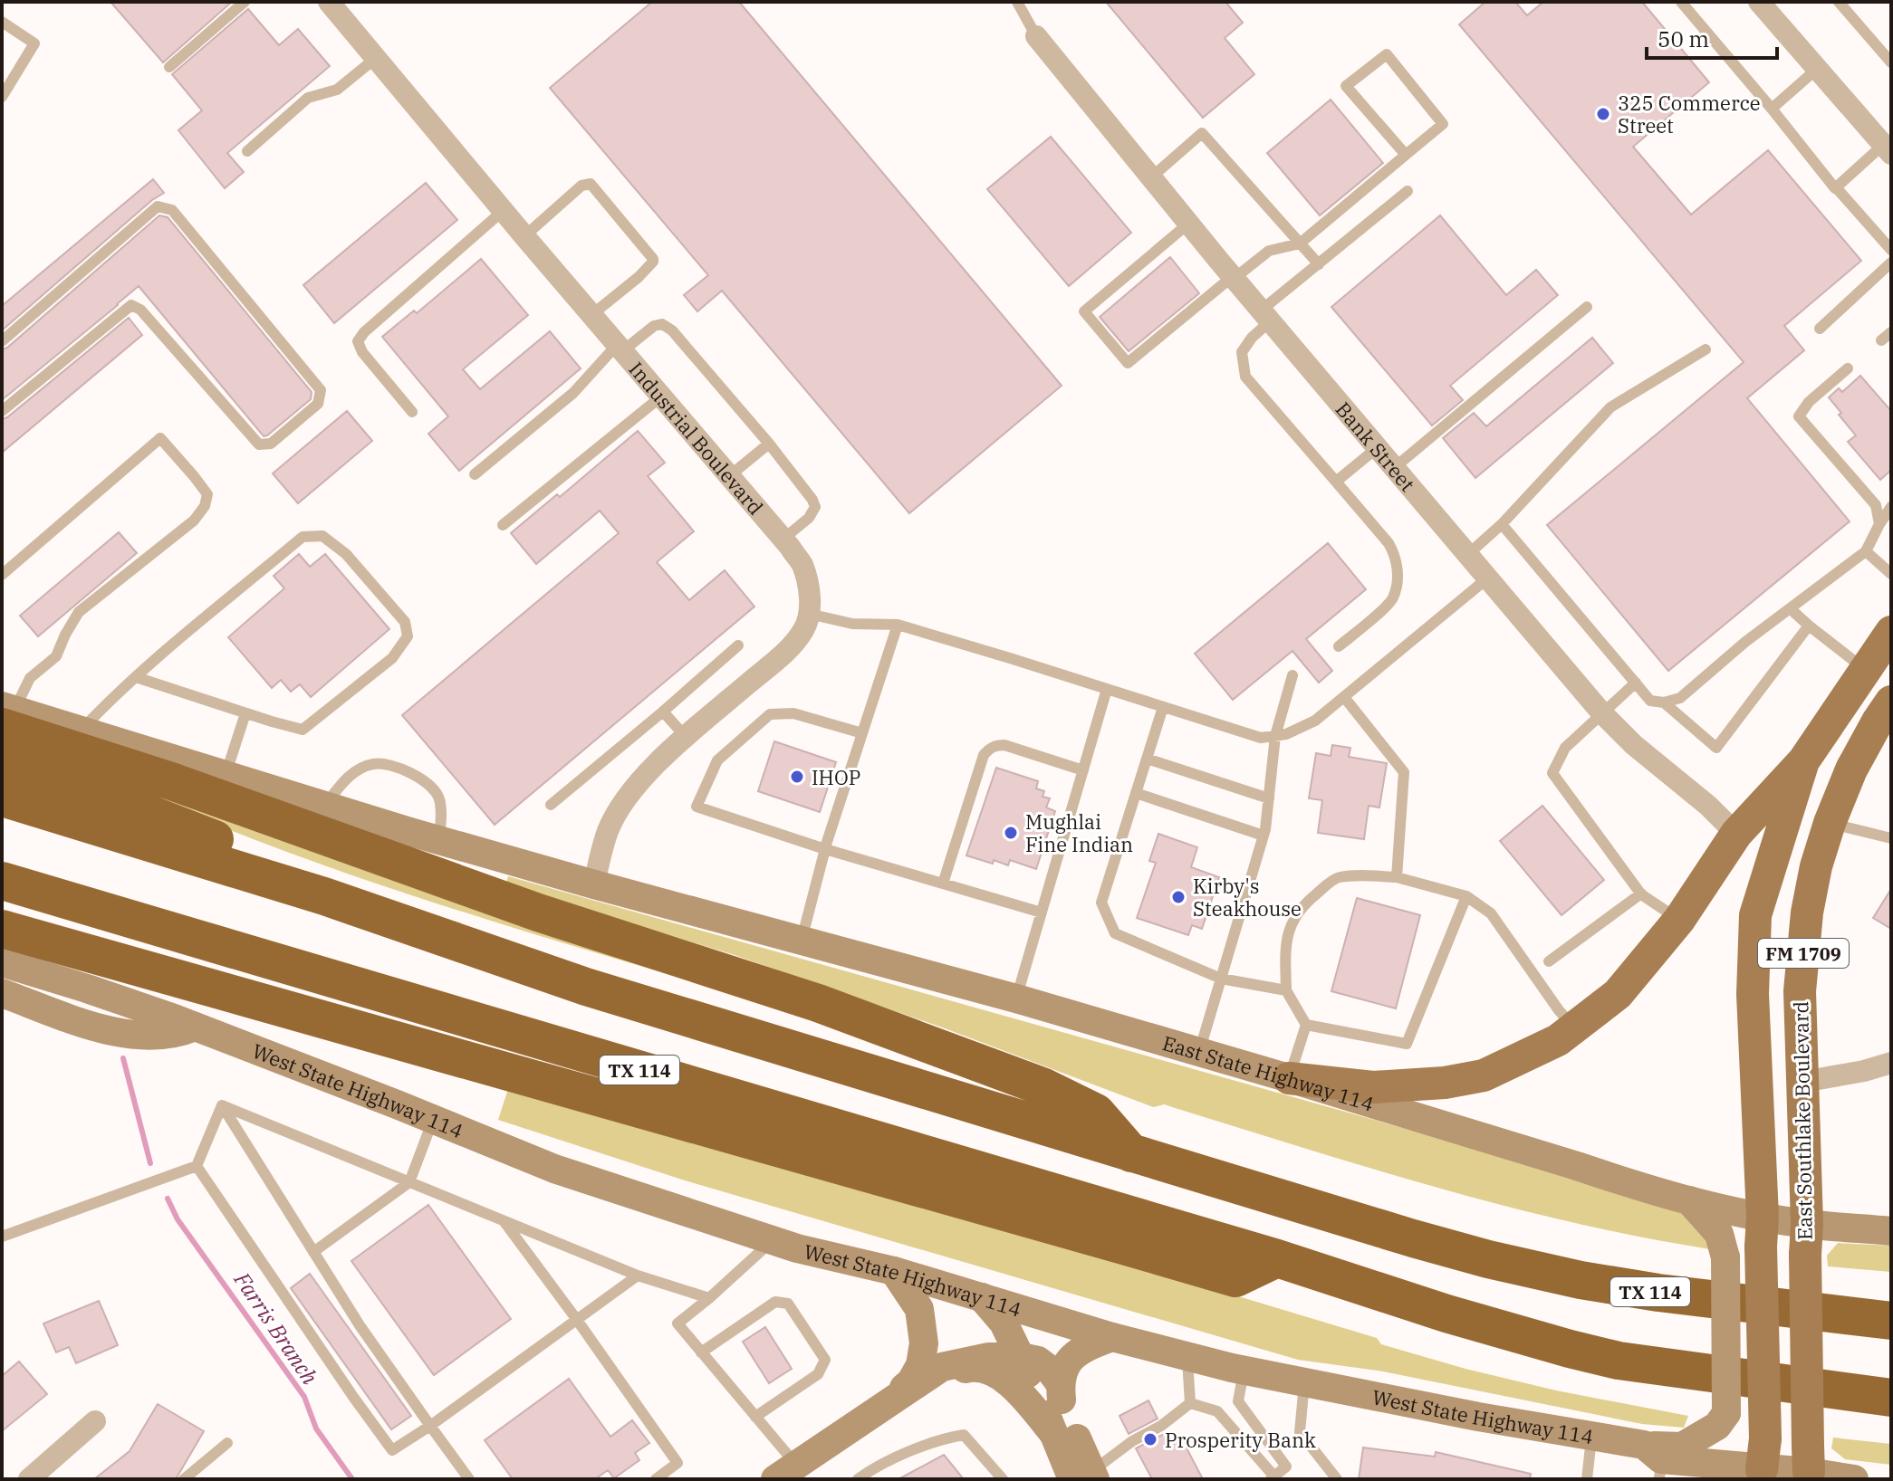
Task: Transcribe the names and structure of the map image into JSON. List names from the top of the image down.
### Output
{
  "streets": {
    "highway": ["TX 114"],
    "main road": [
      "FM 1709",
      "East State Highway 114",
      "West State Highway 114",
      "East Southlake Boulevard"
    ],
    "street": ["Industrial Boulevard", "Bank Street"]
  },
  "crossings": [
    ["FM 1709", "East State Highway 114"],
    ["FM 1709", "West State Highway 114"],
    ["East State Highway 114", "East Southlake Boulevard"],
    ["West State Highway 114", "East Southlake Boulevard"]
  ],
  "water": ["Farris Branch"],
  "places": [
    "325 Commerce Street",
    "IHOP",
    "Mughlai Fine Indian",
    "Kirby's Steakhouse",
    "Prosperity Bank"
  ],
  "scale_bar": "50 m"
}
